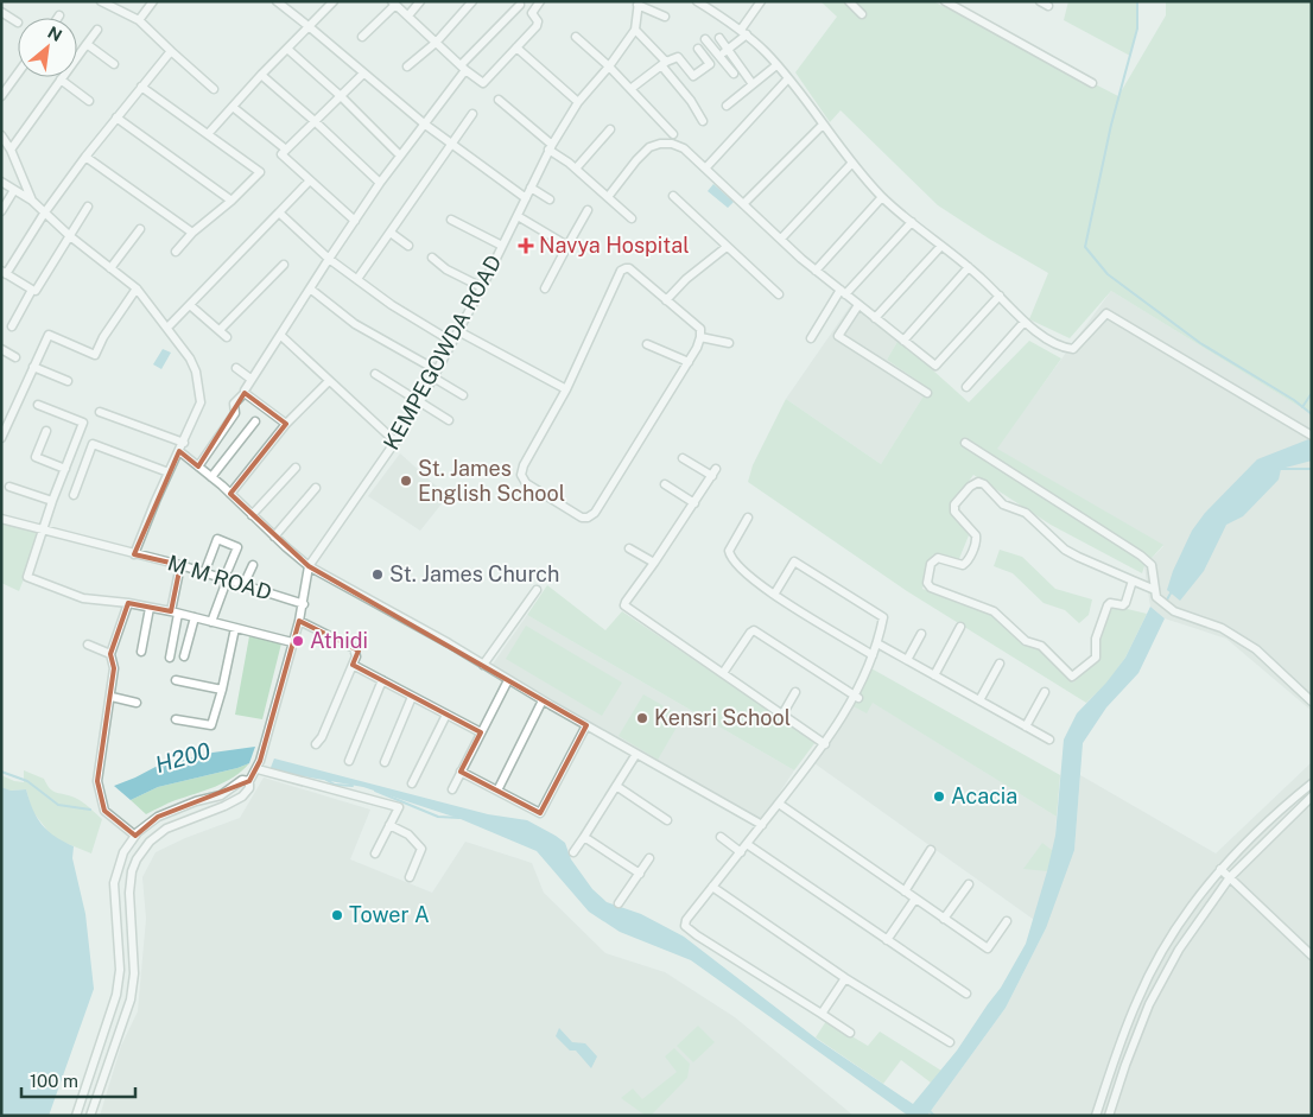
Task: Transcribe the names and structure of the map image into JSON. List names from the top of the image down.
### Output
{
  "streets": {
    "street": ["KEMPEGOWDA ROAD", "M M ROAD"]
  },
  "crossings": [
    ["KEMPEGOWDA ROAD", "M M ROAD"]
  ],
  "water": ["H200"],
  "places": {
    "health": ["Navya Hospital"],
    "other": [
      "St. James English School",
      "St. James Church",
      "Athidi",
      "Kensri School",
      "Acacia",
      "Tower A"
    ]
  },
  "scale_bar": "100 m",
  "north": "top right"
}
